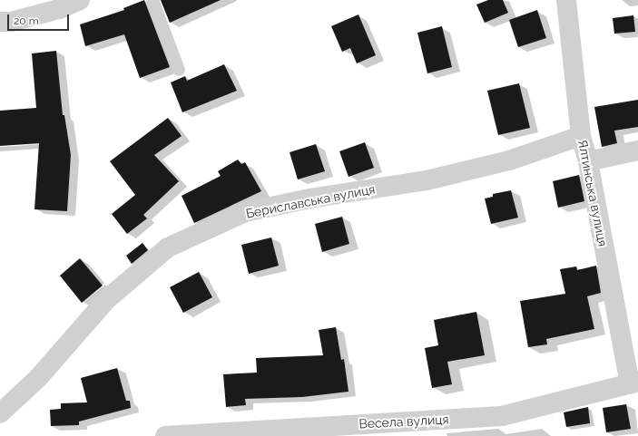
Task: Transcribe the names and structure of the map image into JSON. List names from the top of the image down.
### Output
{
  "streets": {
    "street": ["Ялтинська вулиця", "Бериславська вулиця", "Весела вулиця"]
  },
  "crossings": [
    ["Ялтинська вулиця", "Бериславська вулиця"],
    ["Ялтинська вулиця", "Весела вулиця"]
  ],
  "scale_bar": "20 m"
}
